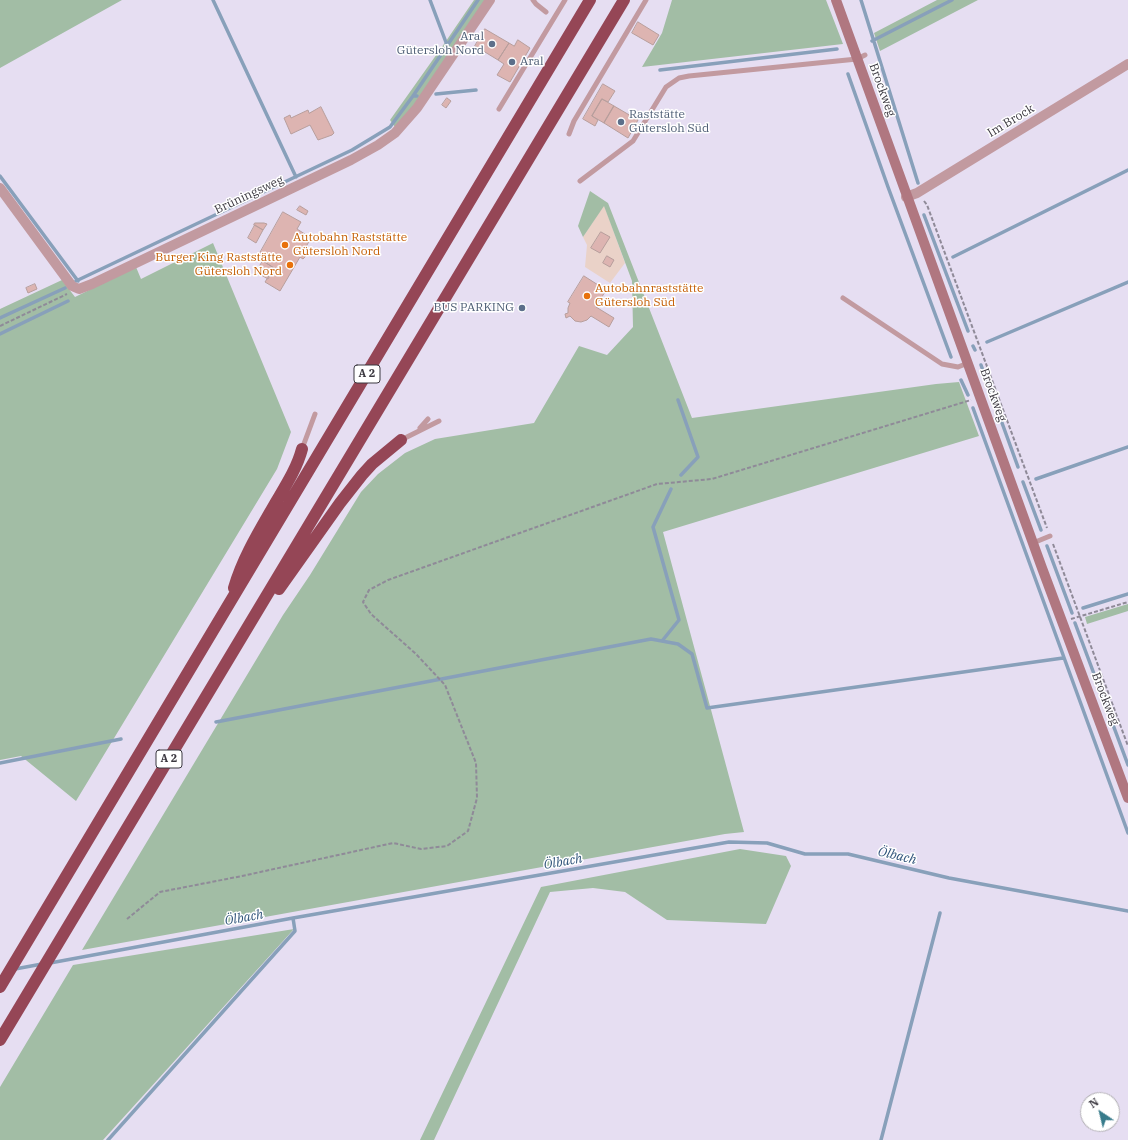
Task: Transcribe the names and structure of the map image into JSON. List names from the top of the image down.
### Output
{
  "streets": {
    "highway": ["A 2"],
    "street": ["Brockweg", "Im Brock", "Brüningsweg"]
  },
  "crossings": [
    ["Brockweg", "Im Brock"]
  ],
  "water": ["Ölbach"],
  "places": [
    "Aral Gütersloh Nord",
    "Aral",
    "Raststätte Gütersloh Süd",
    "Autobahn Raststätte Gütersloh Nord",
    "Burger King Raststätte Gütersloh Nord",
    "Autobahnraststätte Gütersloh Süd",
    "BUS PARKING"
  ],
  "north": "top left"
}
